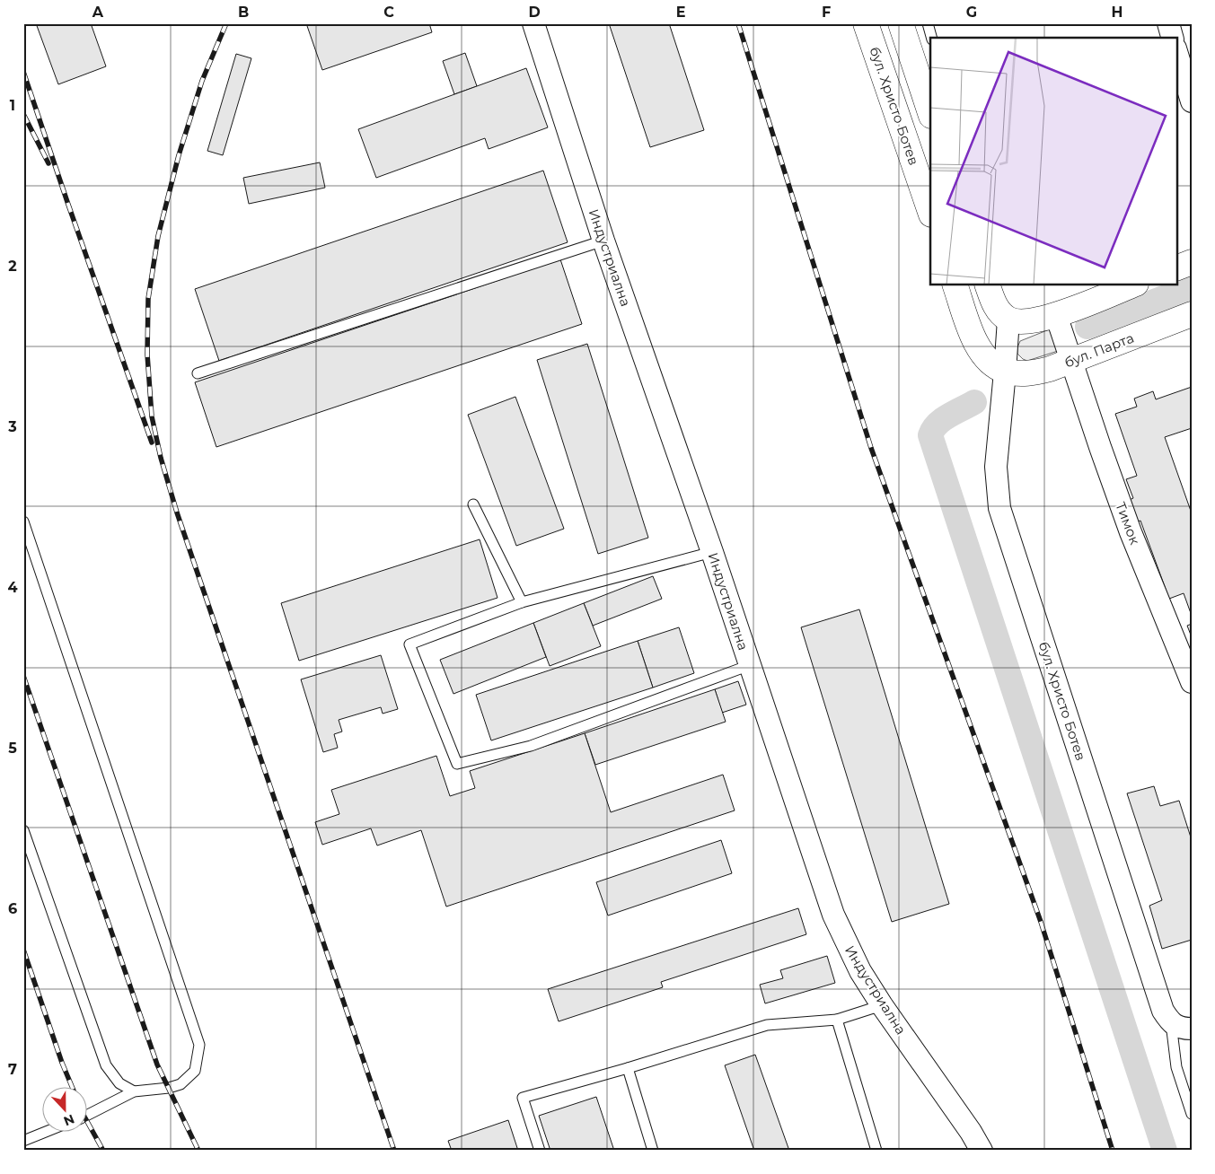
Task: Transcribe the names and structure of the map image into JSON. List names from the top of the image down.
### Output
{
  "streets": {
    "main road": ["бул. Христо Ботев", "бул. Парта"],
    "street": ["Индустриална", "Тимок"]
  },
  "crossings": [
    ["бул. Христо Ботев", "бул. Парта"],
    ["бул. Парта", "Тимок"]
  ],
  "north": "bottom",
  "grid": {
    "columns": [
      "A",
      "B",
      "C",
      "D",
      "E",
      "F",
      "G",
      "H"
    ],
    "rows": [
      "1",
      "2",
      "3",
      "4",
      "5",
      "6",
      "7"
    ]
  }
}
